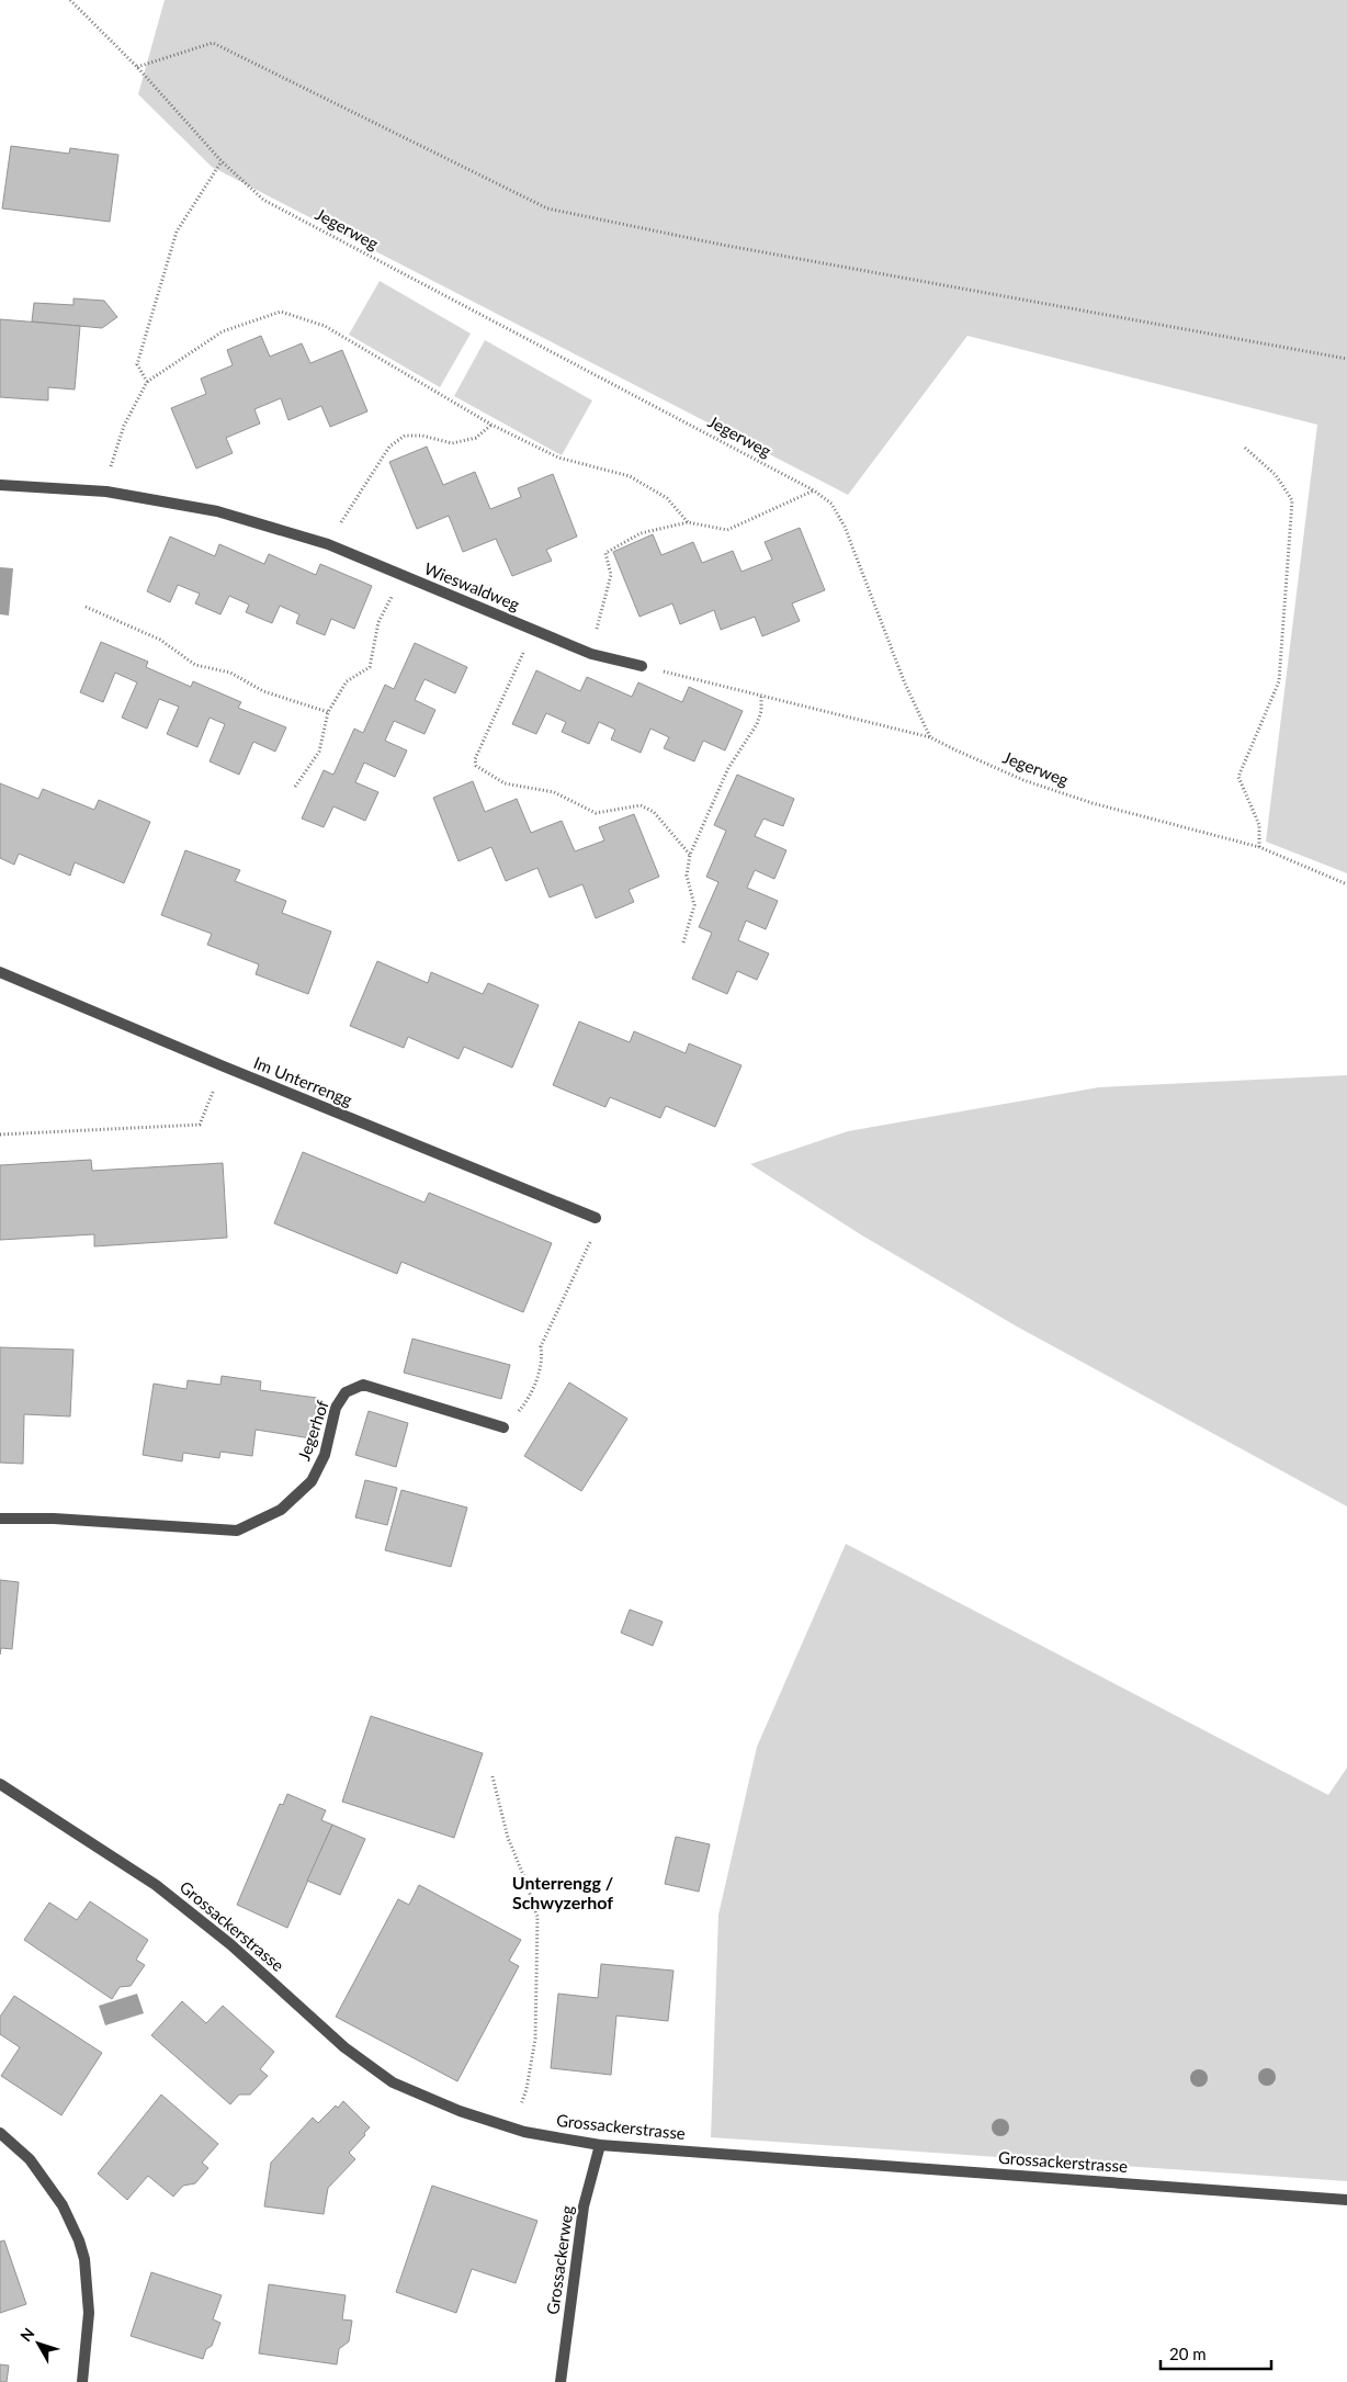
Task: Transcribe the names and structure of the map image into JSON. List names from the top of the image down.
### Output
{
  "streets": {
    "street": [
      "Wieswaldweg",
      "Im Unterrengg",
      "Jegerhof",
      "Grossackerstrasse",
      "Grossackerweg"
    ],
    "path": ["Jegerweg"]
  },
  "crossings": [
    ["Grossackerstrasse", "Grossackerweg"]
  ],
  "districts": ["Unterrengg / Schwyzerhof"],
  "scale_bar": "20 m",
  "north": "top left"
}
